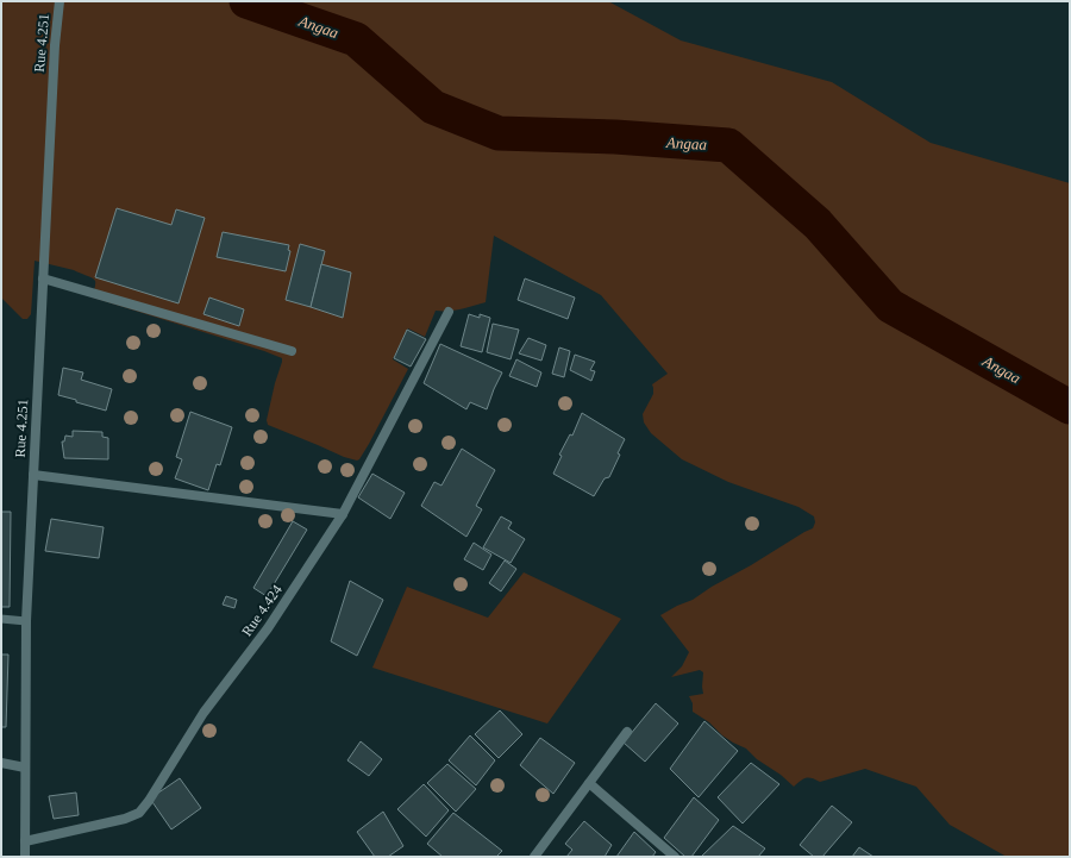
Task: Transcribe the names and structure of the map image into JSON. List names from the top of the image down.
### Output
{
  "streets": {
    "street": ["Rue 4.251", "Rue 4.424"]
  },
  "crossings": [
    ["Rue 4.251", "Rue 4.424"]
  ],
  "water": ["Angaa"]
}
